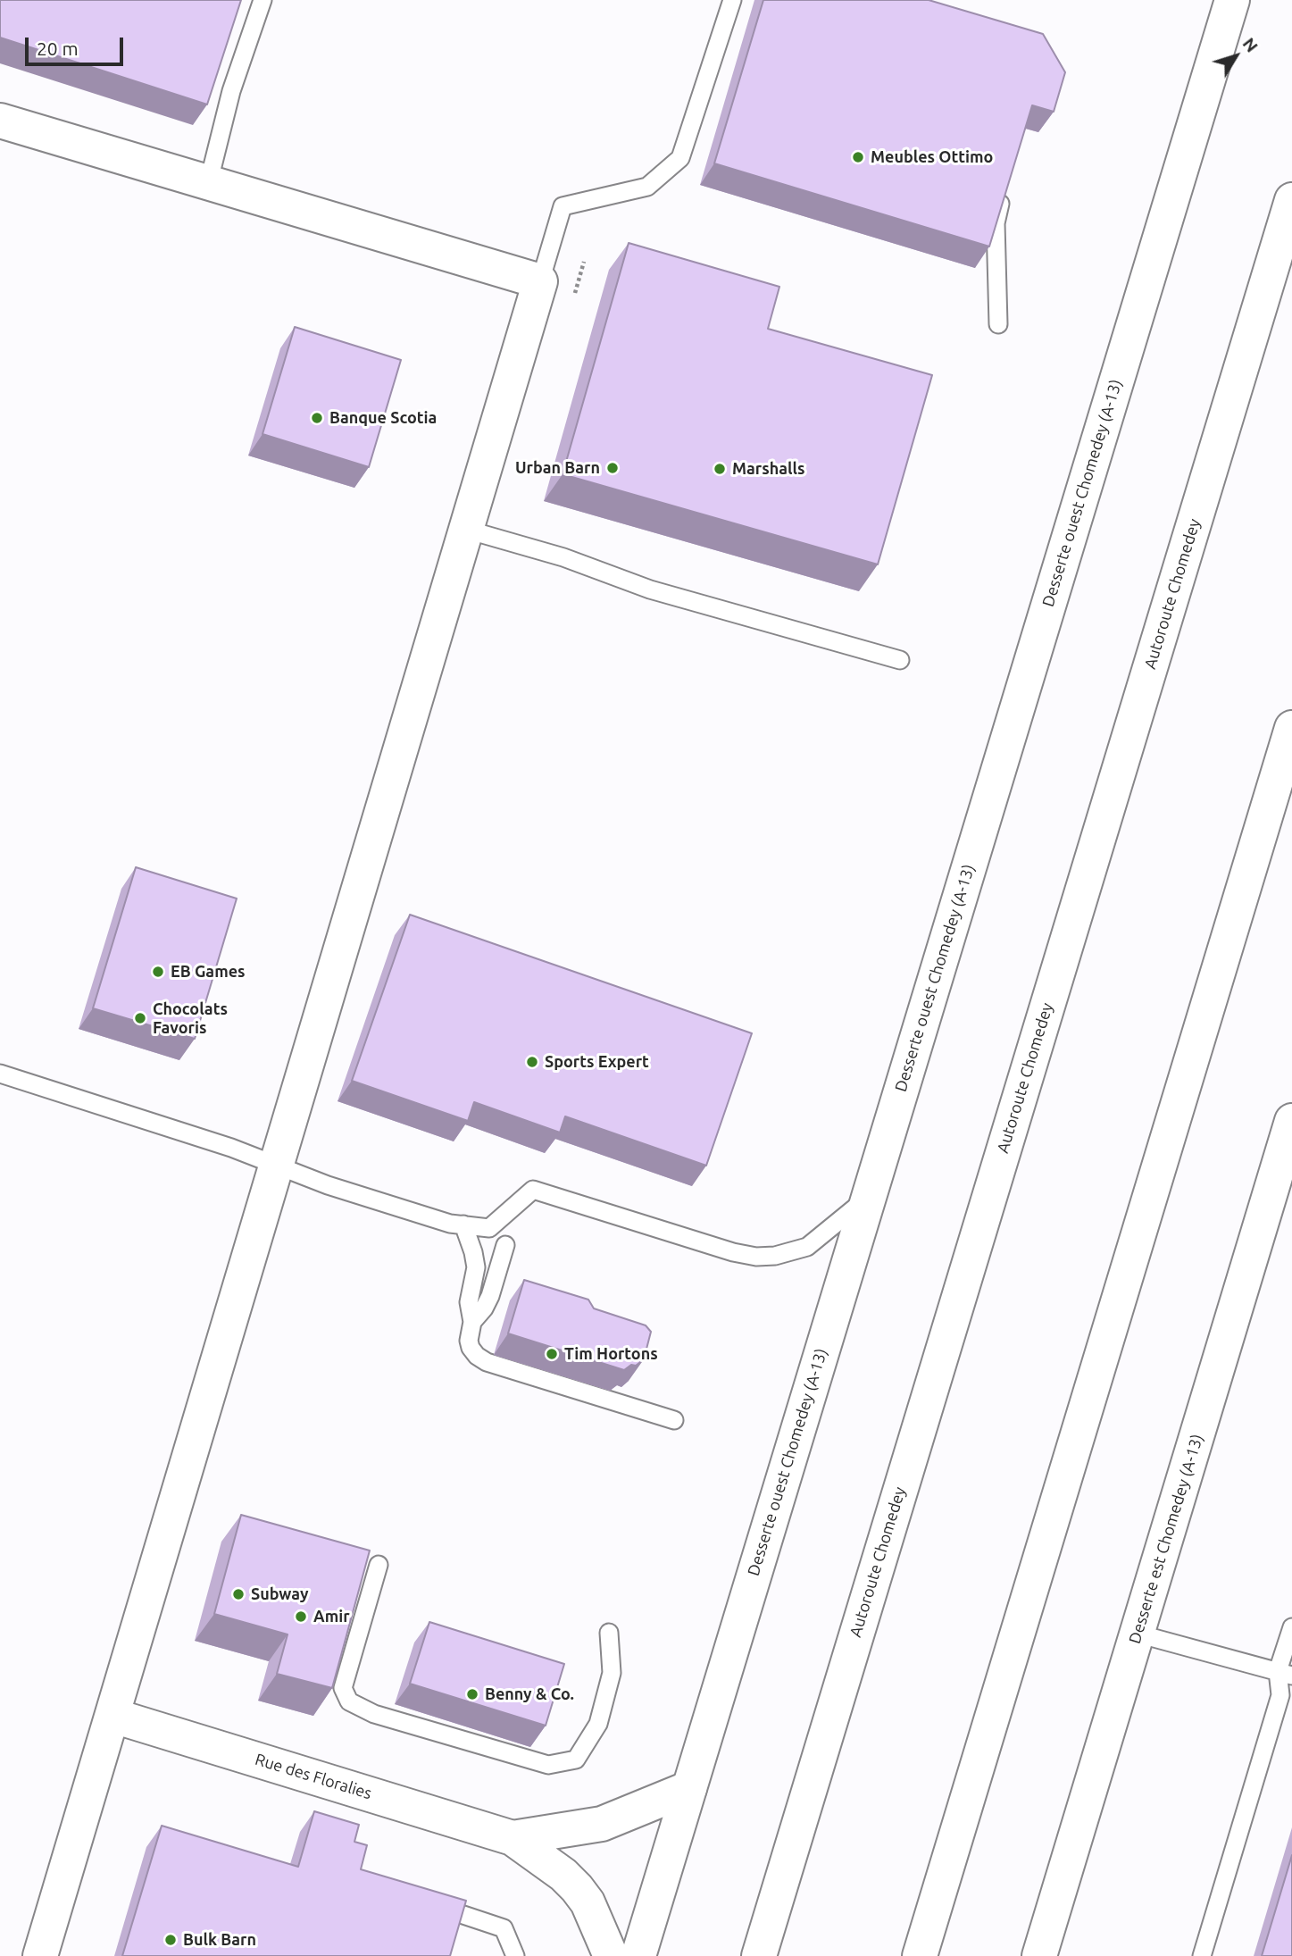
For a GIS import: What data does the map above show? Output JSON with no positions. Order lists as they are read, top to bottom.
{
  "streets": {
    "main road": [
      "Desserte ouest Chomedey (A-13)",
      "Autoroute Chomedey",
      "Desserte est Chomedey (A-13)",
      "Rue des Floralies"
    ]
  },
  "places": [
    "Meubles Ottimo",
    "Banque Scotia",
    "Urban Barn",
    "Marshalls",
    "EB Games",
    "Chocolats Favoris",
    "Sports Expert",
    "Tim Hortons",
    "Subway",
    "Amir",
    "Benny & Co.",
    "Bulk Barn"
  ],
  "scale_bar": "20 m",
  "north": "top right"
}
